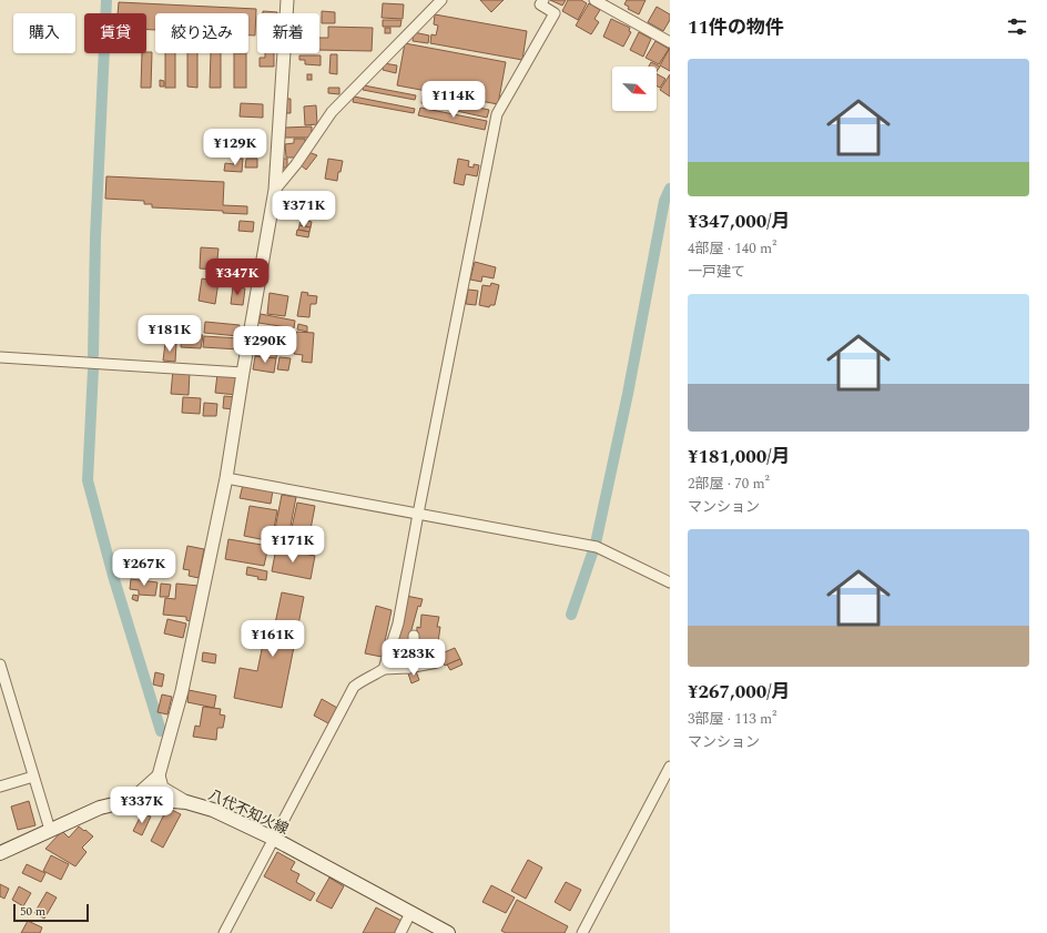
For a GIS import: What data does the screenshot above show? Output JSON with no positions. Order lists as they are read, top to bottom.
{
  "streets": {
    "main road": ["八代不知火線"]
  },
  "scale_bar": "50 m",
  "north": "bottom right",
  "page": {
    "heading": "11件の物件",
    "chip": [
      "購入",
      "賃貸",
      "絞り込み",
      "新着"
    ],
    "list": [
      {
        "name": "¥347,000/月",
        "note": "4部屋 · 140 m² · 一戸建て"
      },
      {
        "name": "¥181,000/月",
        "note": "2部屋 · 70 m² · マンション"
      },
      {
        "name": "¥267,000/月",
        "note": "3部屋 · 113 m² · マンション"
      }
    ],
    "price": [
      "¥114K",
      "¥129K",
      "¥371K",
      "¥347K",
      "¥181K",
      "¥290K",
      "¥171K",
      "¥267K",
      "¥161K",
      "¥283K",
      "¥337K"
    ],
    "scale": "50 m"
  }
}
